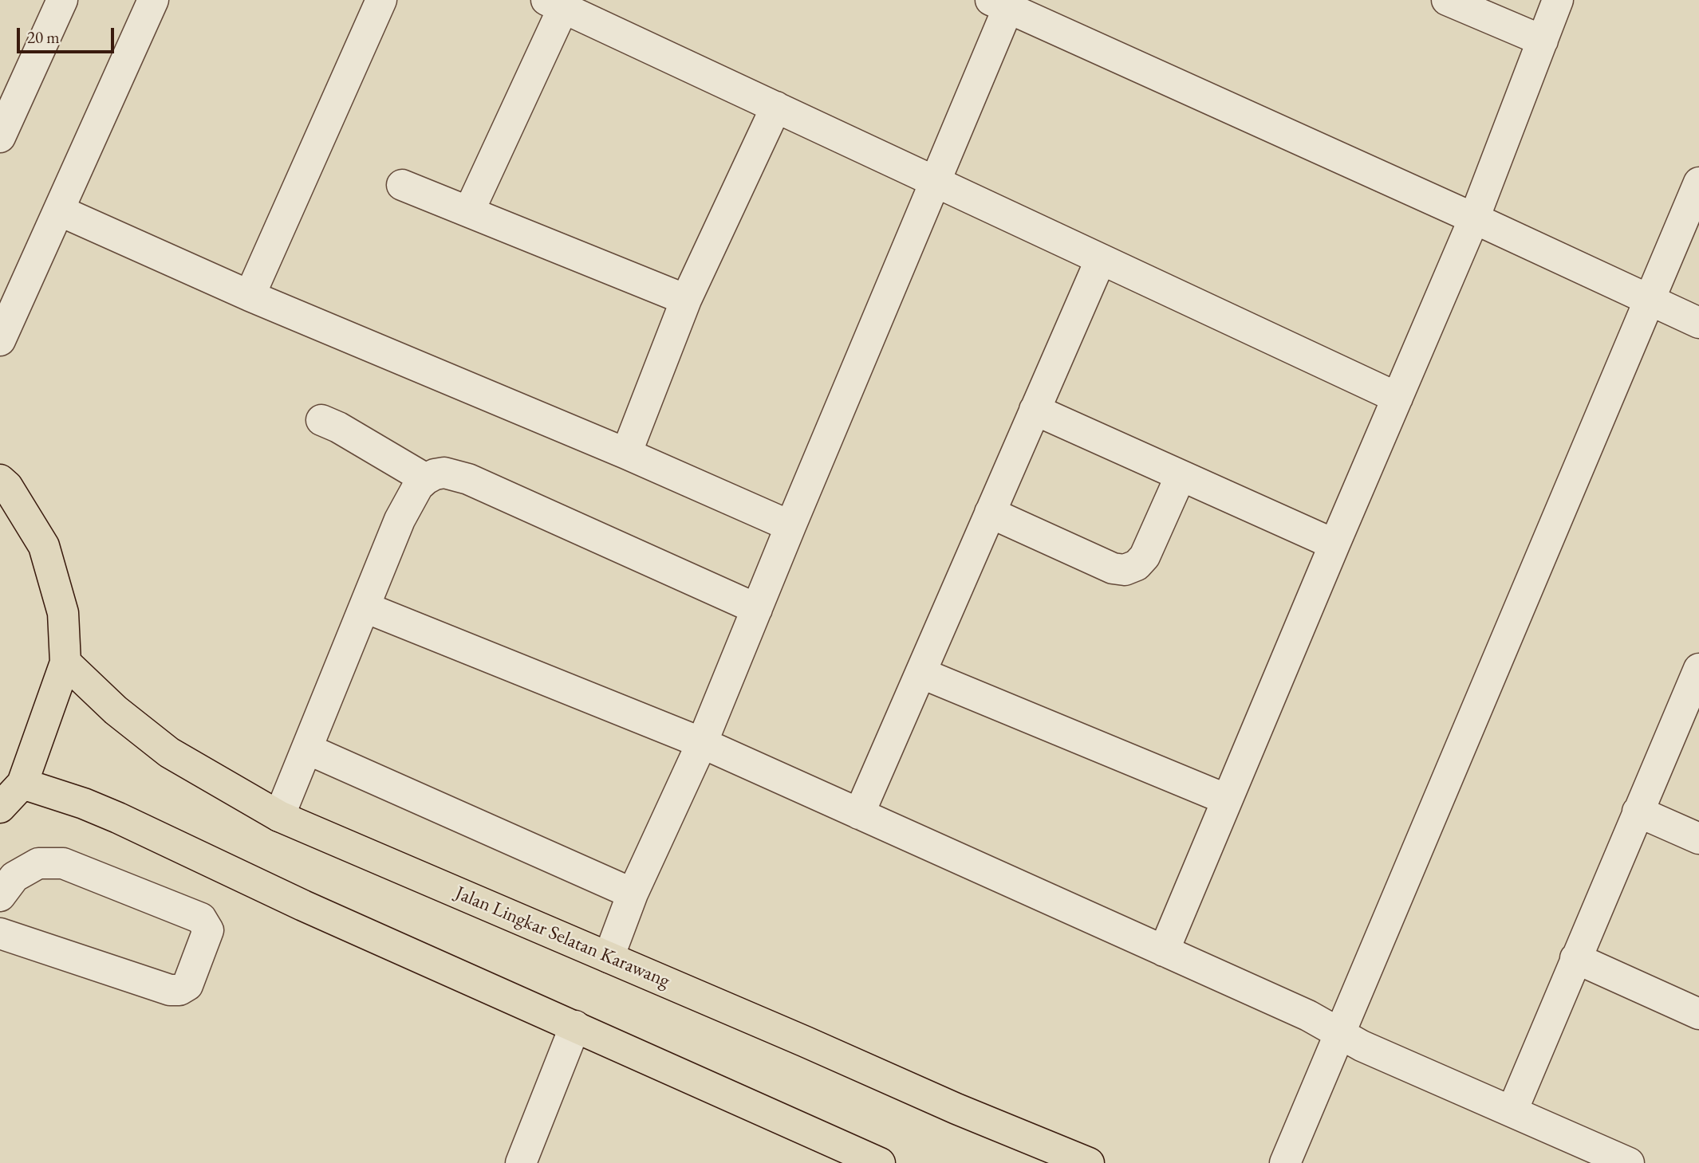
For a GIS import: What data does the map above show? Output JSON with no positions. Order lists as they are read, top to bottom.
{
  "streets": {
    "main road": ["Jalan Lingkar Selatan Karawang"]
  },
  "scale_bar": "20 m"
}
